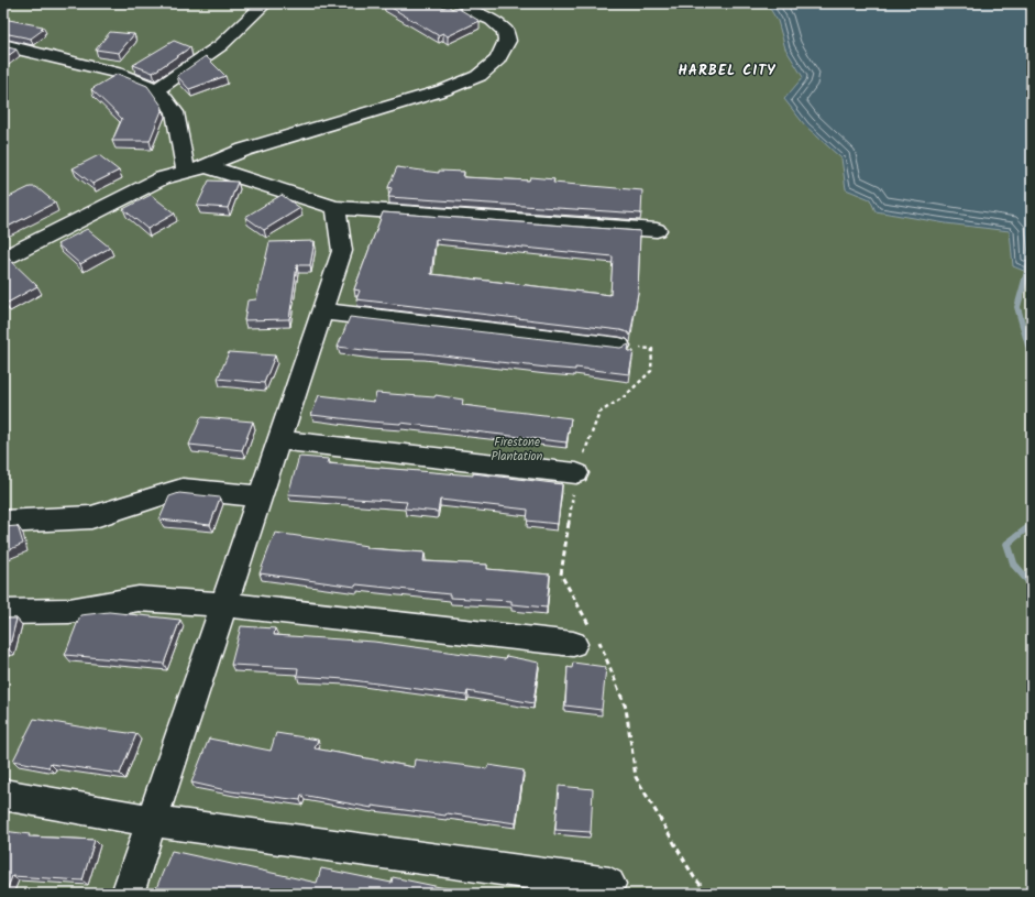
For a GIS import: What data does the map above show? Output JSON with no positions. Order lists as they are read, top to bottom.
{
  "districts": ["HARBEL CITY"],
  "parks": ["Firestone Plantation"]
}
